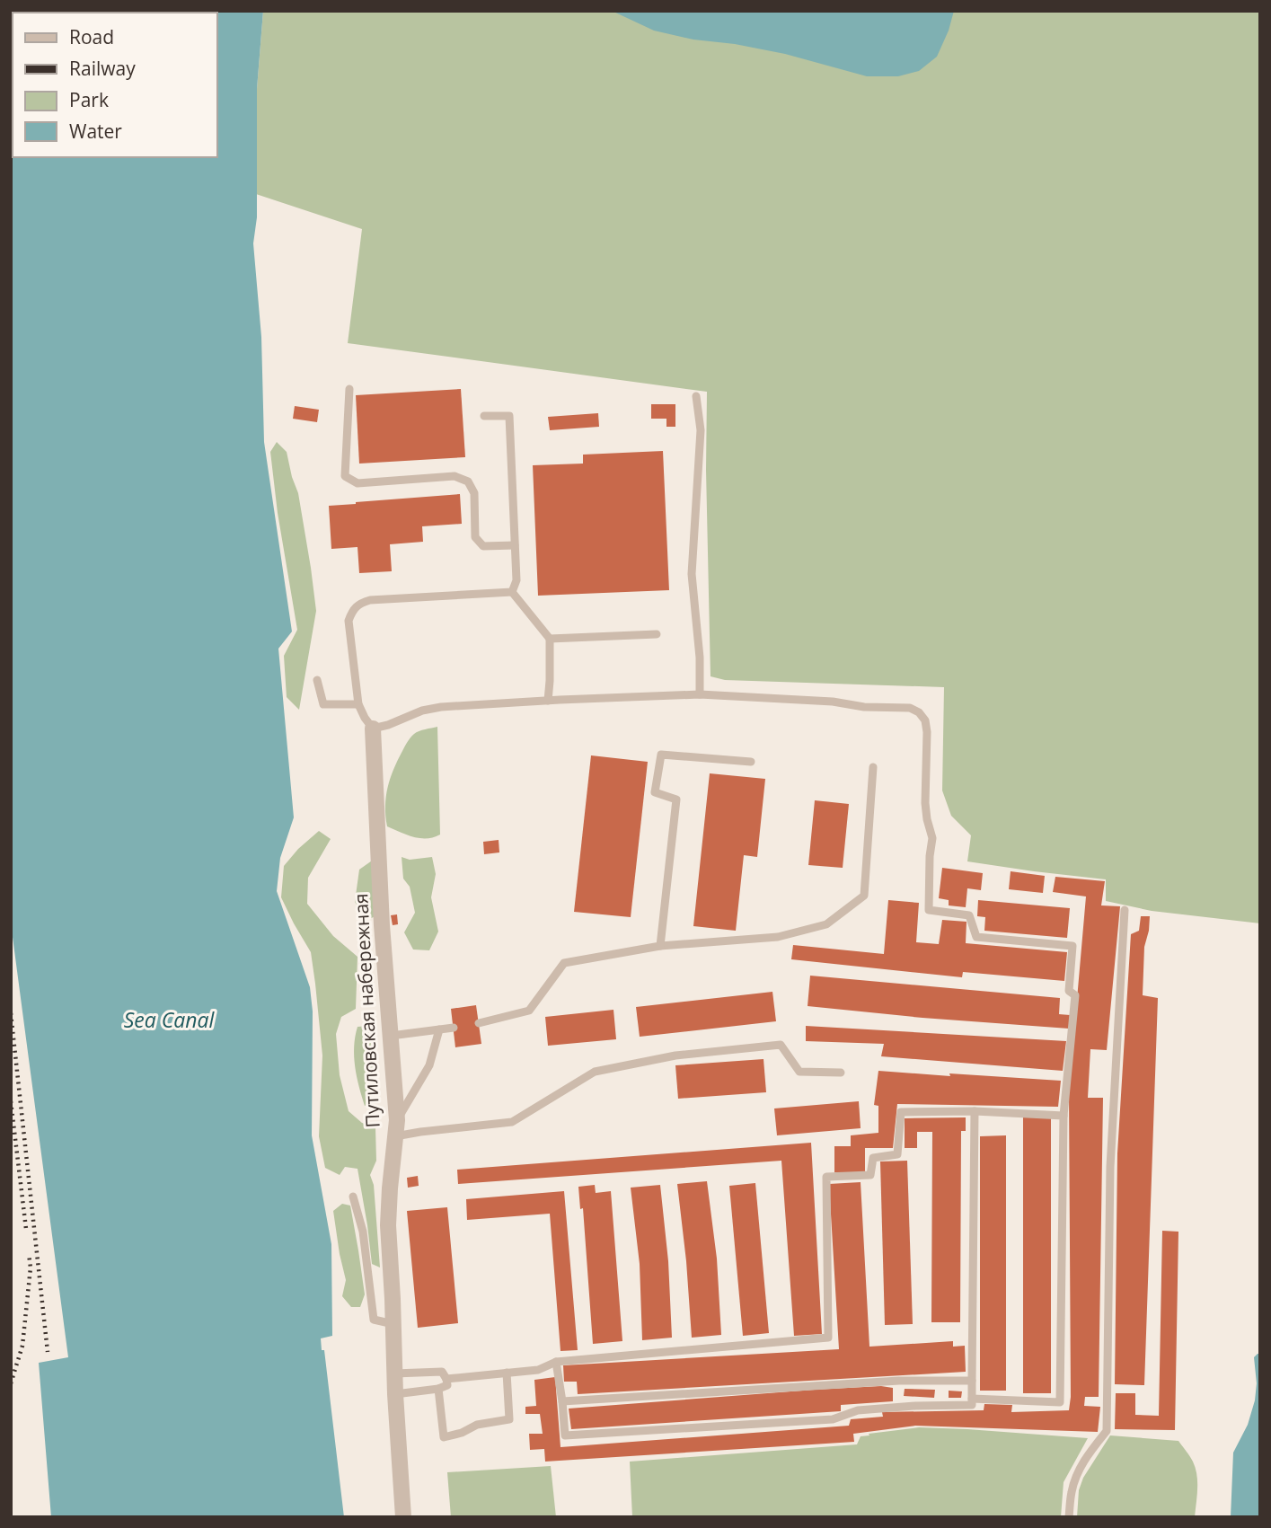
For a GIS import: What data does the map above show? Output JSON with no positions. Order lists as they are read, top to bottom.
{
  "streets": {
    "street": ["Путиловская набережная"]
  },
  "water": ["Sea Canal"],
  "legend": [
    "Road",
    "Railway",
    "Park",
    "Water"
  ]
}
